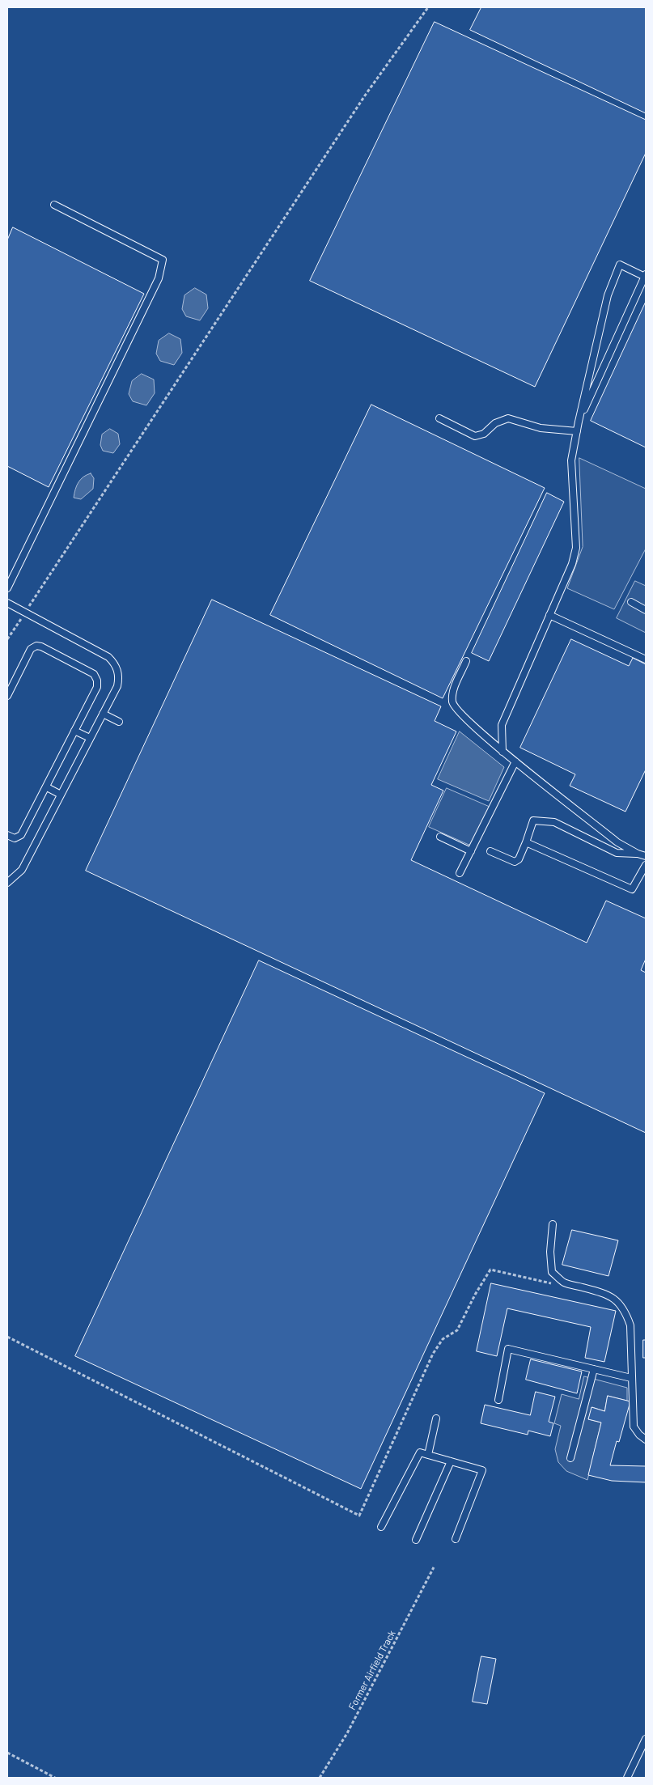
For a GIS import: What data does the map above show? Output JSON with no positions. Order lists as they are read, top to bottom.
{
  "streets": {
    "path": ["Former Airfield Track"]
  }
}
